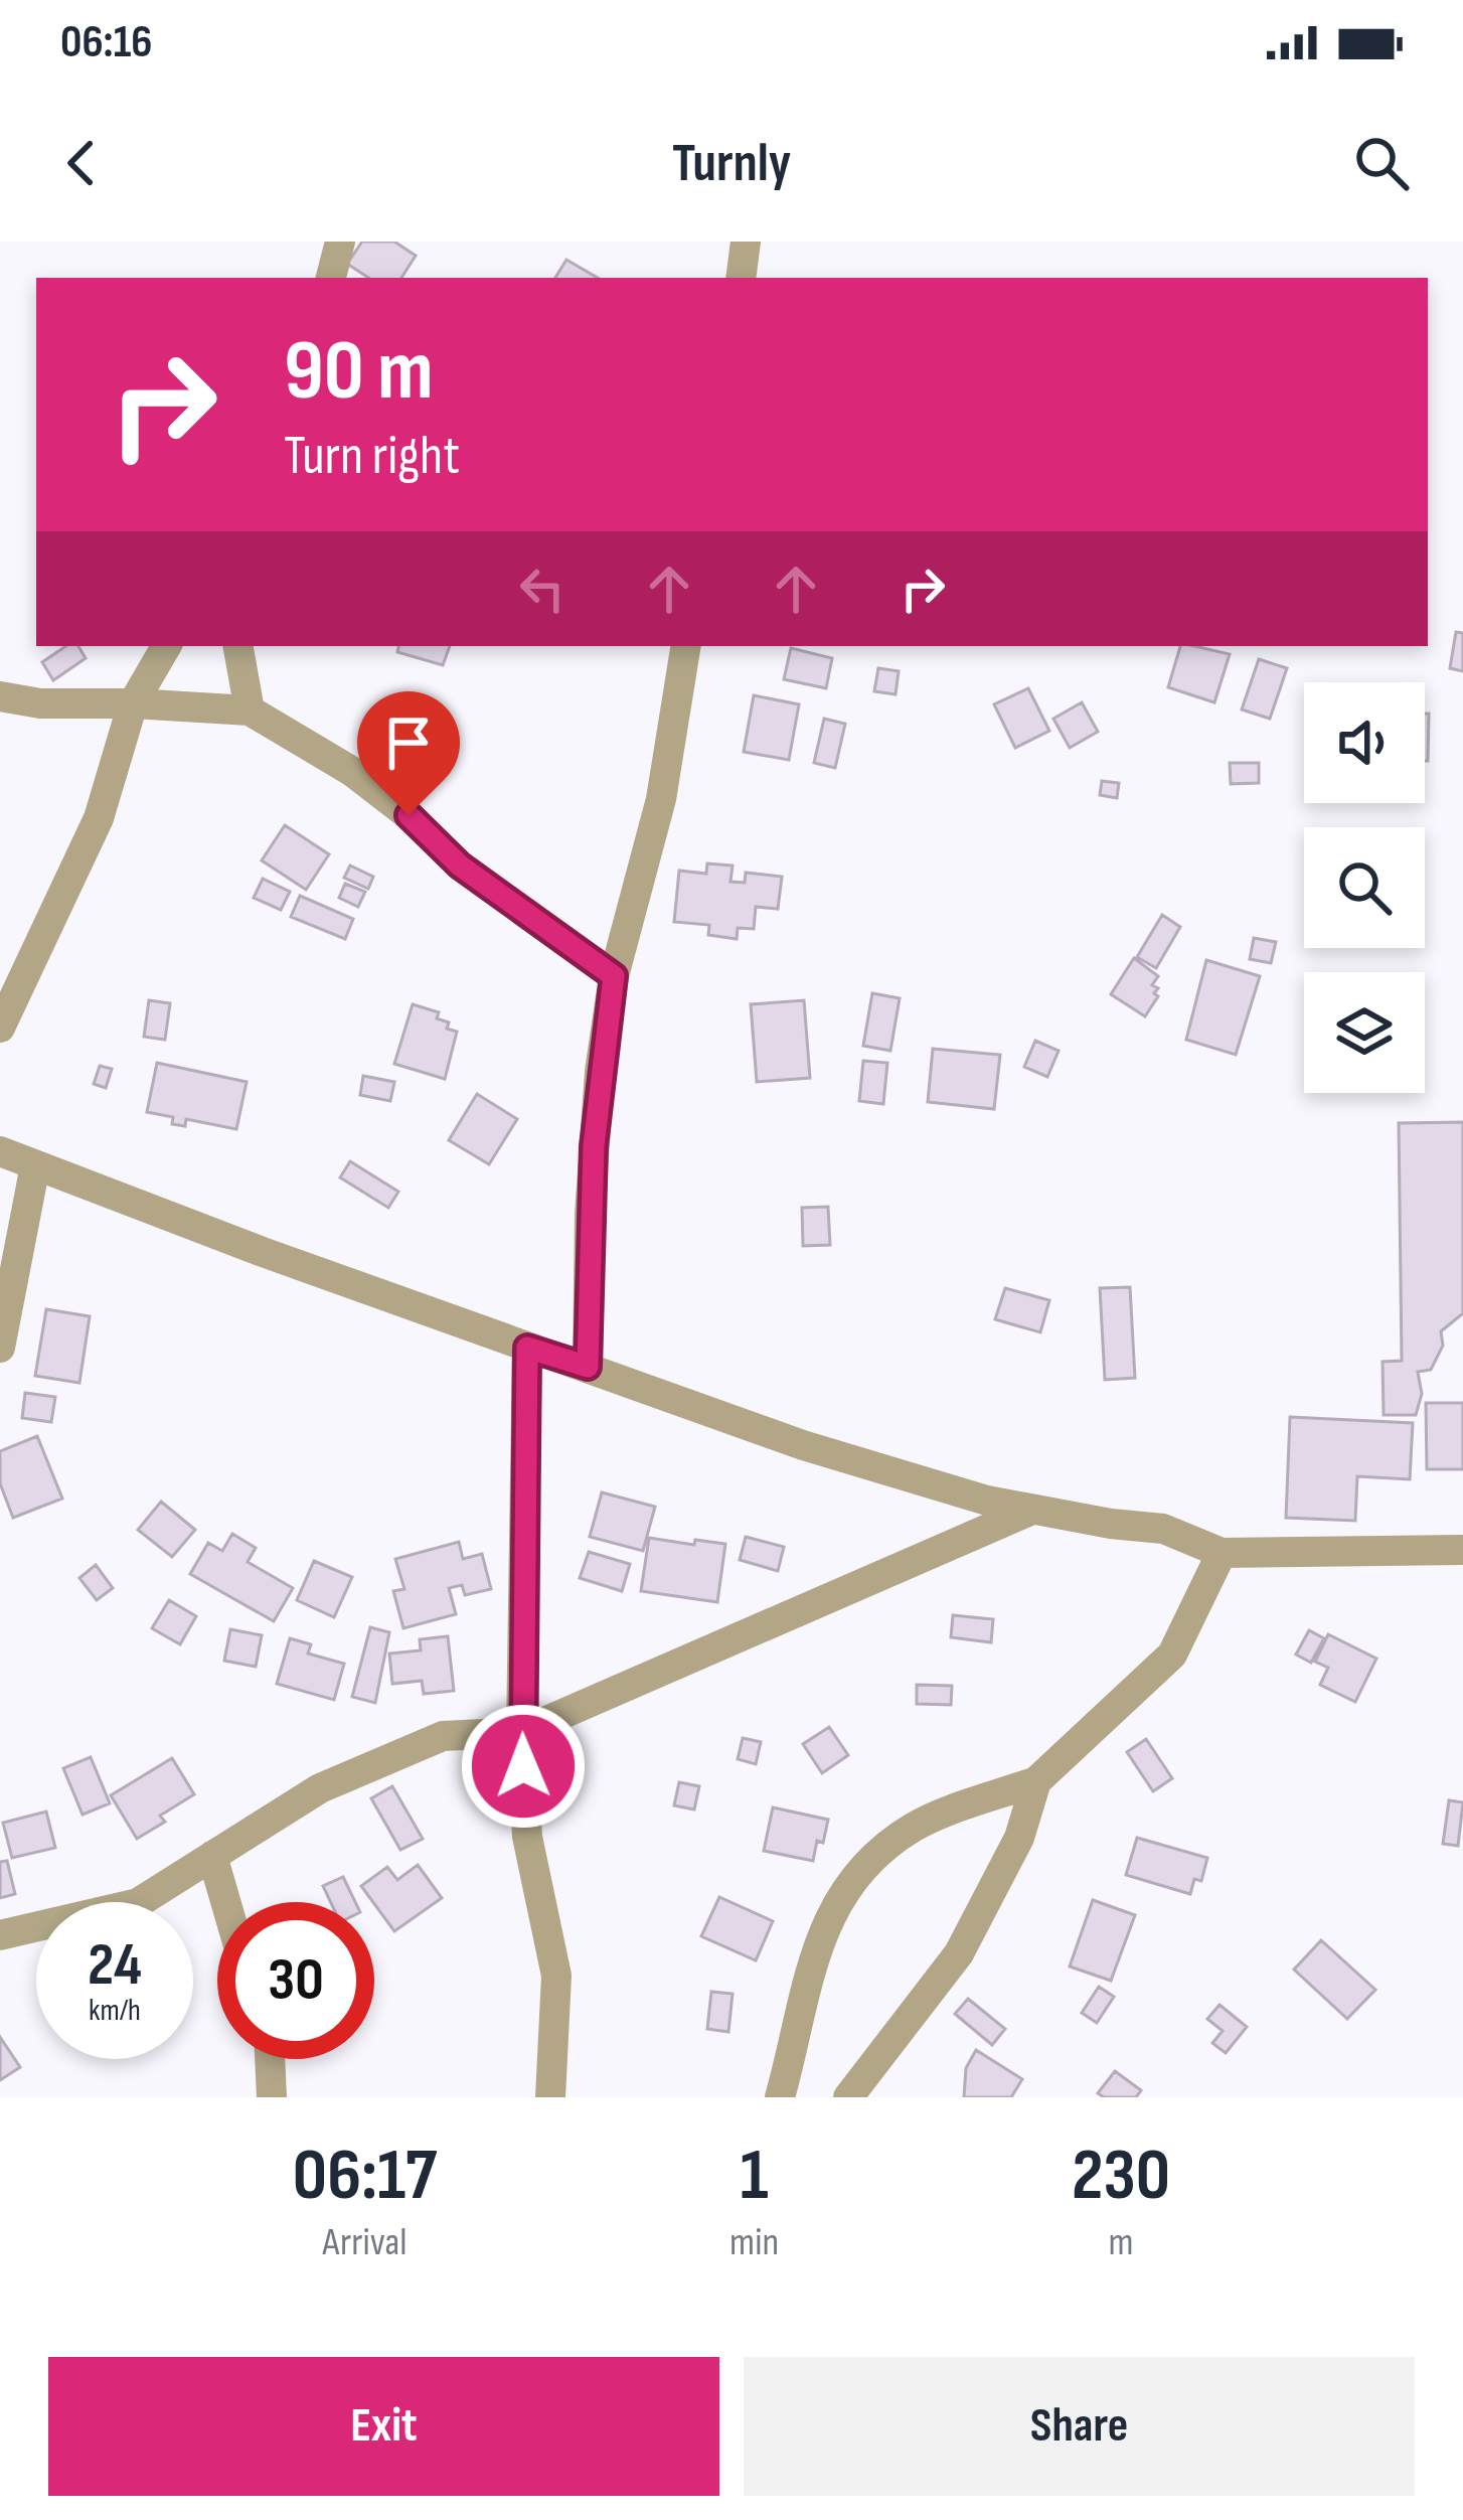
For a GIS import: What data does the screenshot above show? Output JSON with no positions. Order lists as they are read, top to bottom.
{
  "page": {
    "status": "06:16",
    "header": "Turnly",
    "turn": ["90 m", "Turn right"],
    "speed": "24 km/h",
    "limit": "30",
    "eta": [
      "06:17",
      "Arrival",
      "1",
      "min",
      "230",
      "m"
    ],
    "buttons": ["Exit", "Share"]
  }
}
